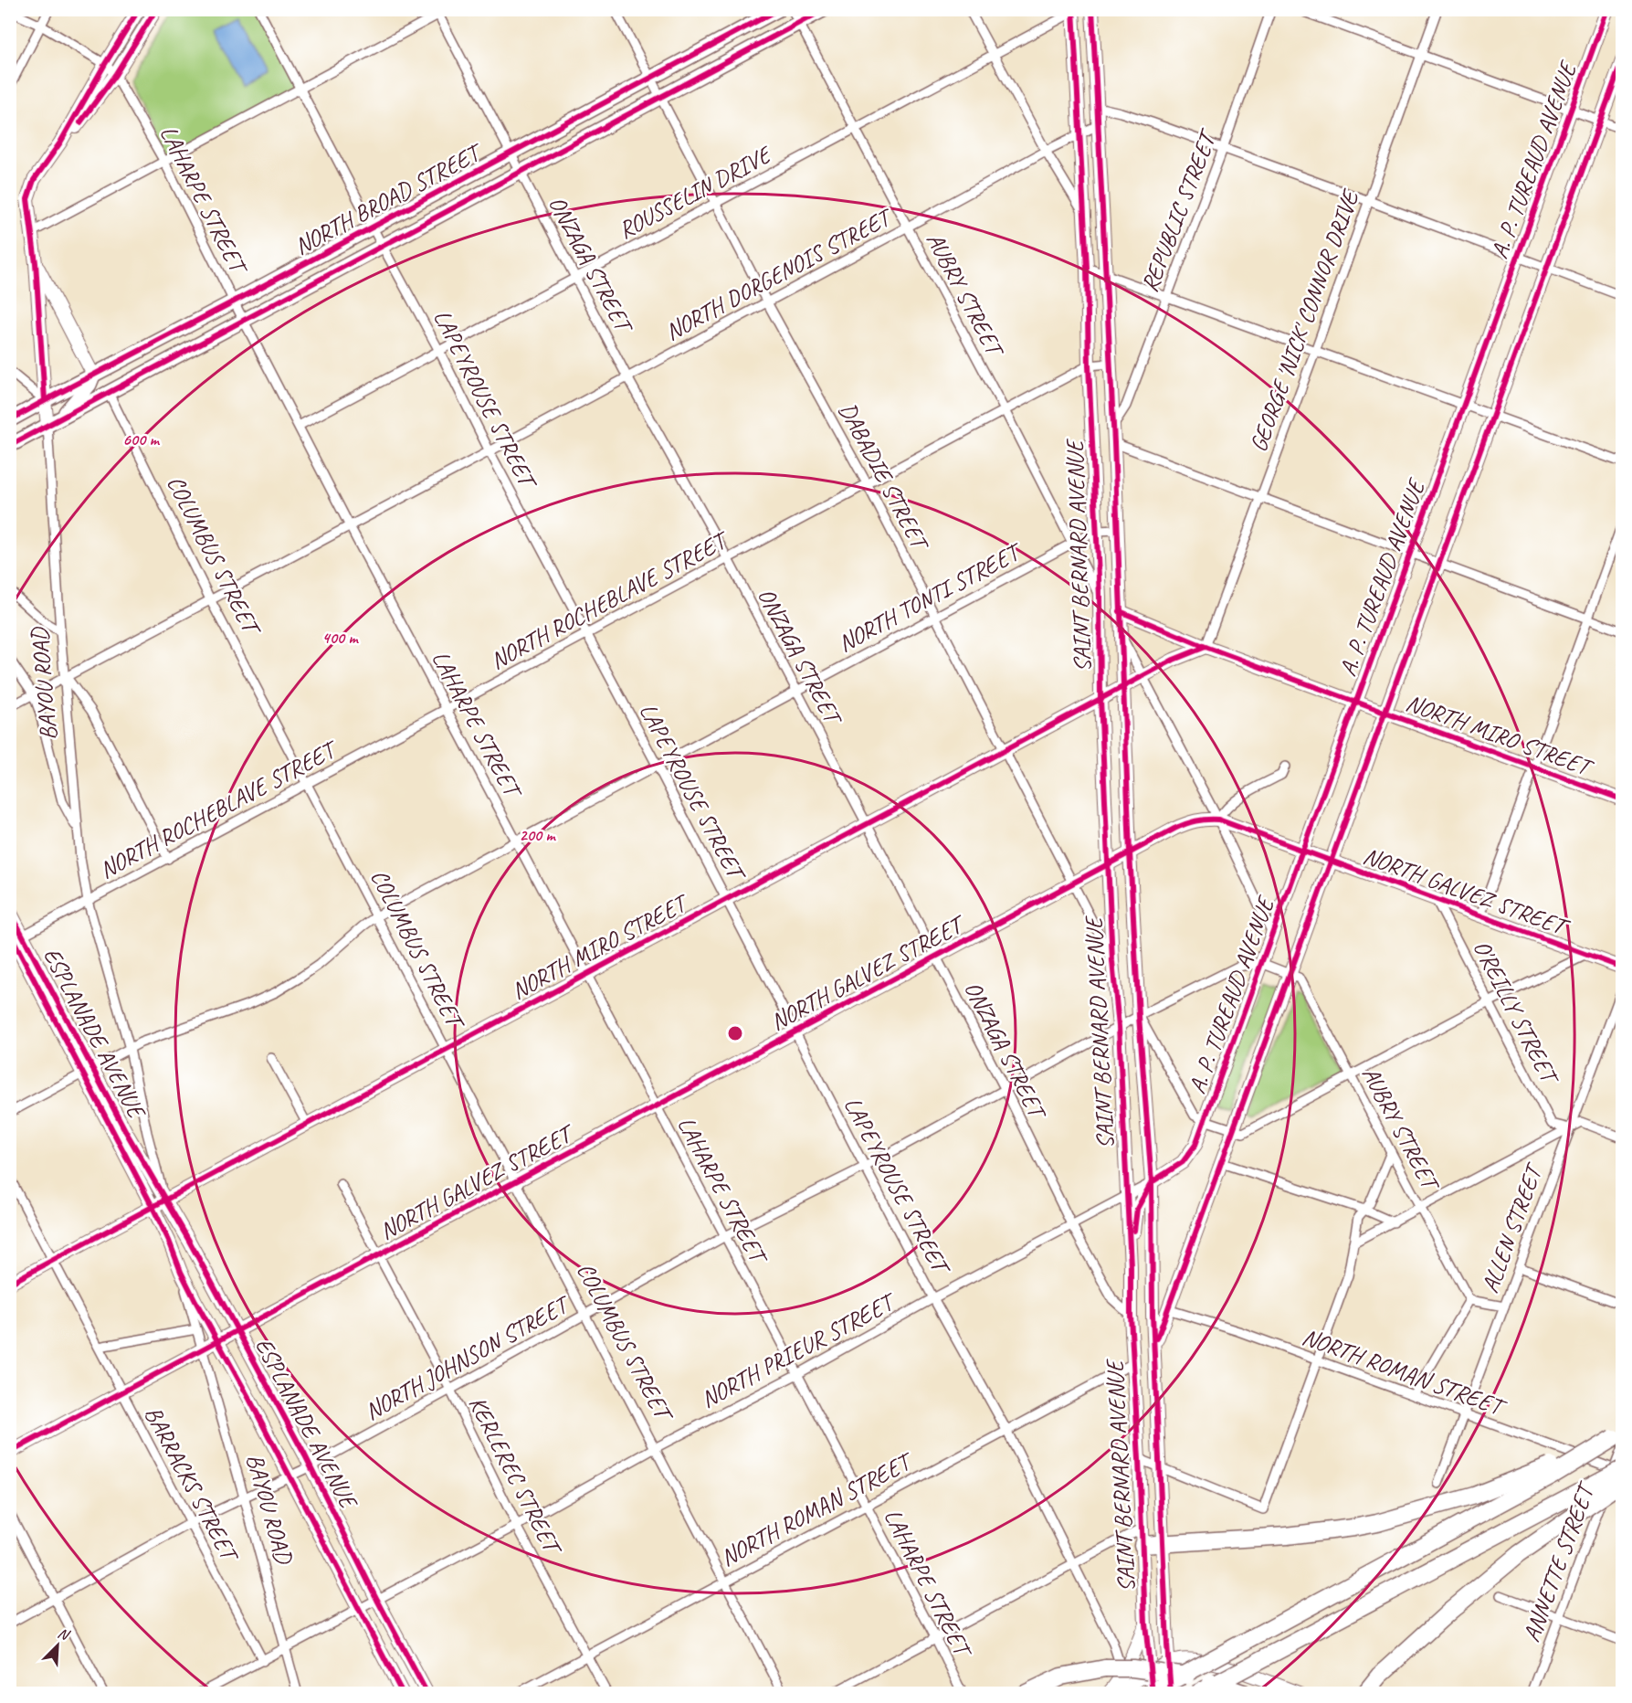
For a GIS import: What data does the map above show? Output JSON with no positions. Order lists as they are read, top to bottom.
{
  "streets": {
    "main road": ["NORTH BROAD STREET"],
    "street": [
      "A. P. TUREAUD AVENUE",
      "ROUSSELIN DRIVE",
      "LAHARPE STREET",
      "REPUBLIC STREET",
      "ONZAGA STREET",
      "NORTH DORGENOIS STREET",
      "AUBRY STREET",
      "GEORGE 'NICK' CONNOR DRIVE",
      "LAPEYROUSE STREET",
      "DABADIE STREET",
      "COLUMBUS STREET",
      "SAINT BERNARD AVENUE",
      "NORTH TONTI STREET",
      "NORTH ROCHEBLAVE STREET",
      "BAYOU ROAD",
      "NORTH MIRO STREET",
      "NORTH GALVEZ STREET",
      "O'REILLY STREET",
      "ESPLANADE AVENUE",
      "ALLEN STREET",
      "NORTH PRIEUR STREET",
      "NORTH JOHNSON STREET",
      "NORTH ROMAN STREET",
      "KERLEREC STREET",
      "BARRACKS STREET",
      "ANNETTE STREET"
    ]
  },
  "crossings": [
    ["A. P. TUREAUD AVENUE", "AUBRY STREET"],
    ["A. P. TUREAUD AVENUE", "SAINT BERNARD AVENUE"],
    ["A. P. TUREAUD AVENUE", "NORTH MIRO STREET"],
    ["A. P. TUREAUD AVENUE", "NORTH GALVEZ STREET"],
    ["A. P. TUREAUD AVENUE", "NORTH PRIEUR STREET"],
    ["A. P. TUREAUD AVENUE", "NORTH JOHNSON STREET"],
    ["A. P. TUREAUD AVENUE", "NORTH ROMAN STREET"],
    ["ROUSSELIN DRIVE", "LAHARPE STREET"],
    ["ROUSSELIN DRIVE", "ONZAGA STREET"],
    ["ROUSSELIN DRIVE", "AUBRY STREET"],
    ["ROUSSELIN DRIVE", "LAPEYROUSE STREET"],
    ["ROUSSELIN DRIVE", "DABADIE STREET"],
    ["ROUSSELIN DRIVE", "SAINT BERNARD AVENUE"],
    ["LAHARPE STREET", "NORTH BROAD STREET"],
    ["LAHARPE STREET", "NORTH DORGENOIS STREET"],
    ["LAHARPE STREET", "NORTH TONTI STREET"],
    ["LAHARPE STREET", "NORTH ROCHEBLAVE STREET"],
    ["LAHARPE STREET", "NORTH MIRO STREET"],
    ["LAHARPE STREET", "NORTH GALVEZ STREET"],
    ["LAHARPE STREET", "NORTH PRIEUR STREET"],
    ["LAHARPE STREET", "NORTH JOHNSON STREET"],
    ["LAHARPE STREET", "NORTH ROMAN STREET"],
    ["NORTH BROAD STREET", "ONZAGA STREET"],
    ["NORTH BROAD STREET", "AUBRY STREET"],
    ["NORTH BROAD STREET", "LAPEYROUSE STREET"],
    ["NORTH BROAD STREET", "DABADIE STREET"],
    ["NORTH BROAD STREET", "COLUMBUS STREET"],
    ["NORTH BROAD STREET", "BAYOU ROAD"],
    ["REPUBLIC STREET", "SAINT BERNARD AVENUE"],
    ["ONZAGA STREET", "NORTH DORGENOIS STREET"],
    ["ONZAGA STREET", "SAINT BERNARD AVENUE"],
    ["ONZAGA STREET", "NORTH TONTI STREET"],
    ["ONZAGA STREET", "NORTH ROCHEBLAVE STREET"],
    ["ONZAGA STREET", "NORTH MIRO STREET"],
    ["ONZAGA STREET", "NORTH GALVEZ STREET"],
    ["ONZAGA STREET", "NORTH PRIEUR STREET"],
    ["ONZAGA STREET", "NORTH JOHNSON STREET"],
    ["NORTH DORGENOIS STREET", "AUBRY STREET"],
    ["NORTH DORGENOIS STREET", "LAPEYROUSE STREET"],
    ["NORTH DORGENOIS STREET", "DABADIE STREET"],
    ["NORTH DORGENOIS STREET", "COLUMBUS STREET"],
    ["NORTH DORGENOIS STREET", "SAINT BERNARD AVENUE"],
    ["NORTH DORGENOIS STREET", "BAYOU ROAD"],
    ["AUBRY STREET", "SAINT BERNARD AVENUE"],
    ["AUBRY STREET", "NORTH TONTI STREET"],
    ["AUBRY STREET", "NORTH ROCHEBLAVE STREET"],
    ["AUBRY STREET", "NORTH JOHNSON STREET"],
    ["GEORGE 'NICK' CONNOR DRIVE", "NORTH MIRO STREET"],
    ["LAPEYROUSE STREET", "NORTH TONTI STREET"],
    ["LAPEYROUSE STREET", "NORTH ROCHEBLAVE STREET"],
    ["LAPEYROUSE STREET", "NORTH MIRO STREET"],
    ["LAPEYROUSE STREET", "NORTH GALVEZ STREET"],
    ["LAPEYROUSE STREET", "NORTH PRIEUR STREET"],
    ["LAPEYROUSE STREET", "NORTH JOHNSON STREET"],
    ["LAPEYROUSE STREET", "NORTH ROMAN STREET"],
    ["DABADIE STREET", "SAINT BERNARD AVENUE"],
    ["DABADIE STREET", "NORTH TONTI STREET"],
    ["DABADIE STREET", "NORTH ROCHEBLAVE STREET"],
    ["DABADIE STREET", "NORTH MIRO STREET"],
    ["DABADIE STREET", "NORTH GALVEZ STREET"],
    ["COLUMBUS STREET", "NORTH TONTI STREET"],
    ["COLUMBUS STREET", "NORTH ROCHEBLAVE STREET"],
    ["COLUMBUS STREET", "NORTH MIRO STREET"],
    ["COLUMBUS STREET", "NORTH GALVEZ STREET"],
    ["COLUMBUS STREET", "NORTH PRIEUR STREET"],
    ["COLUMBUS STREET", "NORTH JOHNSON STREET"],
    ["COLUMBUS STREET", "NORTH ROMAN STREET"],
    ["SAINT BERNARD AVENUE", "NORTH TONTI STREET"],
    ["SAINT BERNARD AVENUE", "NORTH ROCHEBLAVE STREET"],
    ["SAINT BERNARD AVENUE", "NORTH MIRO STREET"],
    ["SAINT BERNARD AVENUE", "NORTH GALVEZ STREET"],
    ["SAINT BERNARD AVENUE", "NORTH PRIEUR STREET"],
    ["SAINT BERNARD AVENUE", "NORTH JOHNSON STREET"],
    ["SAINT BERNARD AVENUE", "NORTH ROMAN STREET"],
    ["NORTH TONTI STREET", "BAYOU ROAD"],
    ["NORTH TONTI STREET", "ESPLANADE AVENUE"],
    ["NORTH ROCHEBLAVE STREET", "BAYOU ROAD"],
    ["NORTH ROCHEBLAVE STREET", "ESPLANADE AVENUE"],
    ["BAYOU ROAD", "NORTH MIRO STREET"],
    ["BAYOU ROAD", "NORTH GALVEZ STREET"],
    ["BAYOU ROAD", "ESPLANADE AVENUE"],
    ["BAYOU ROAD", "NORTH PRIEUR STREET"],
    ["BAYOU ROAD", "NORTH JOHNSON STREET"],
    ["NORTH MIRO STREET", "ESPLANADE AVENUE"],
    ["NORTH MIRO STREET", "BARRACKS STREET"],
    ["NORTH GALVEZ STREET", "O'REILLY STREET"],
    ["NORTH GALVEZ STREET", "ESPLANADE AVENUE"],
    ["NORTH GALVEZ STREET", "KERLEREC STREET"],
    ["NORTH GALVEZ STREET", "BARRACKS STREET"],
    ["O'REILLY STREET", "ALLEN STREET"],
    ["ESPLANADE AVENUE", "NORTH PRIEUR STREET"],
    ["ESPLANADE AVENUE", "NORTH JOHNSON STREET"],
    ["ALLEN STREET", "NORTH ROMAN STREET"],
    ["NORTH PRIEUR STREET", "KERLEREC STREET"],
    ["NORTH PRIEUR STREET", "BARRACKS STREET"],
    ["NORTH JOHNSON STREET", "KERLEREC STREET"],
    ["NORTH JOHNSON STREET", "BARRACKS STREET"],
    ["NORTH ROMAN STREET", "KERLEREC STREET"],
    ["NORTH ROMAN STREET", "ANNETTE STREET"]
  ],
  "north": "top right",
  "rings": ["600 m", "400 m", "200 m"]
}
